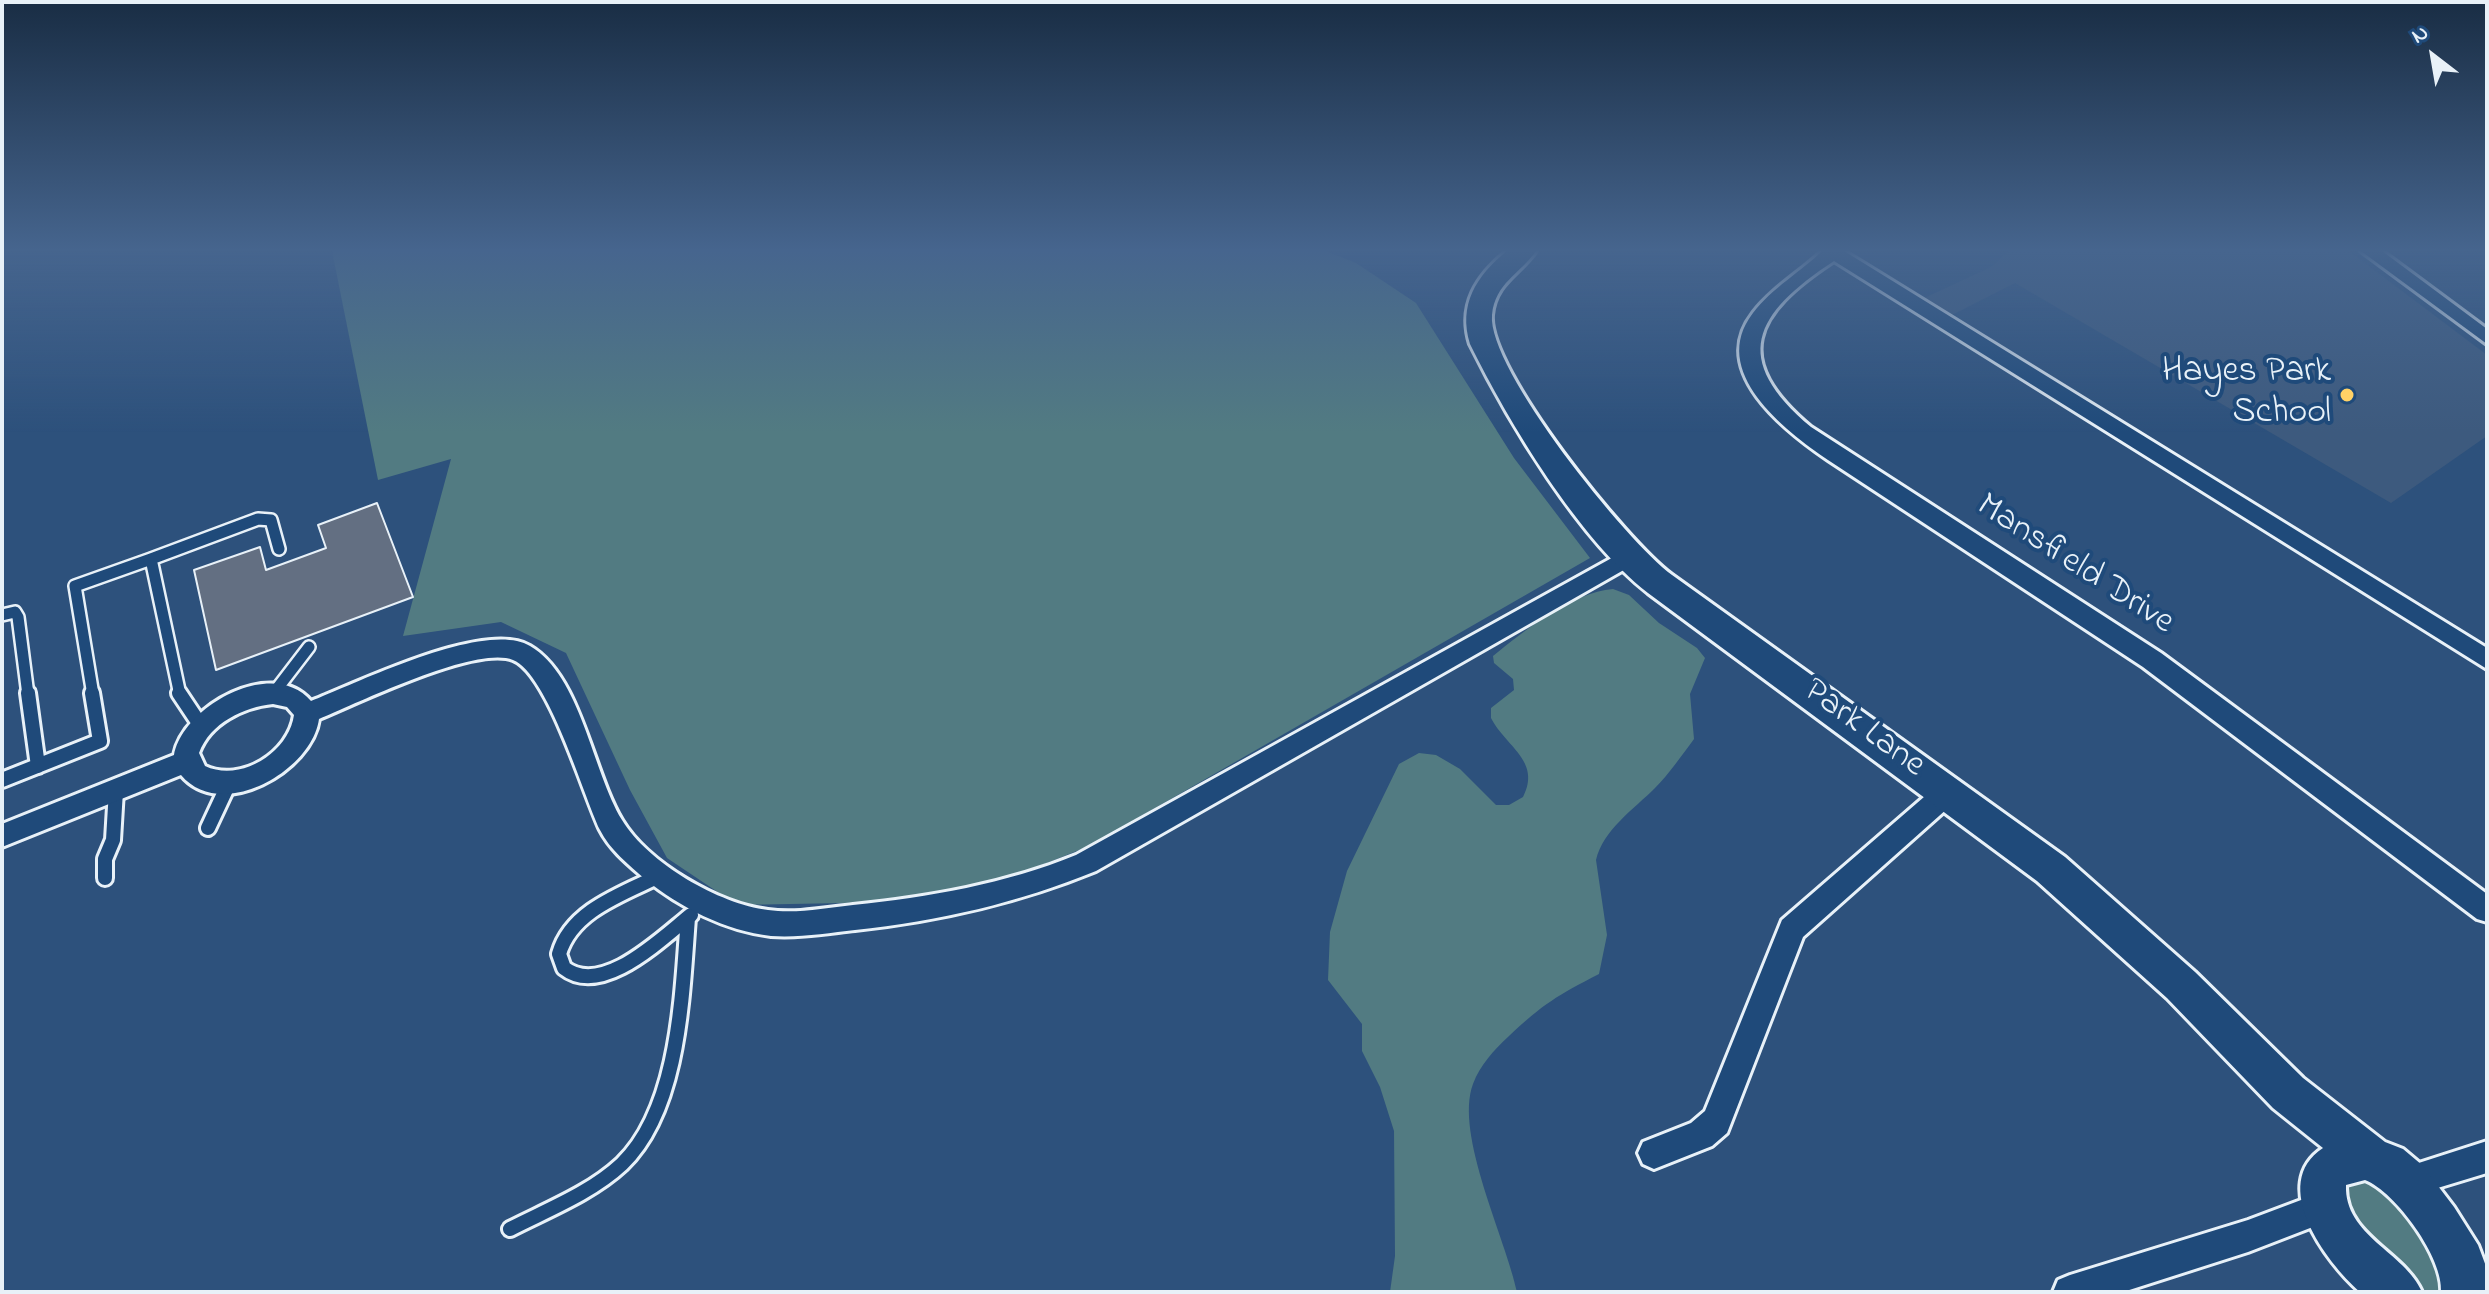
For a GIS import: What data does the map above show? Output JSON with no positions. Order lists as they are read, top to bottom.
{
  "streets": {
    "street": ["Mansfield Drive", "Park Lane"]
  },
  "places": ["Hayes Park School"],
  "north": "top left"
}
